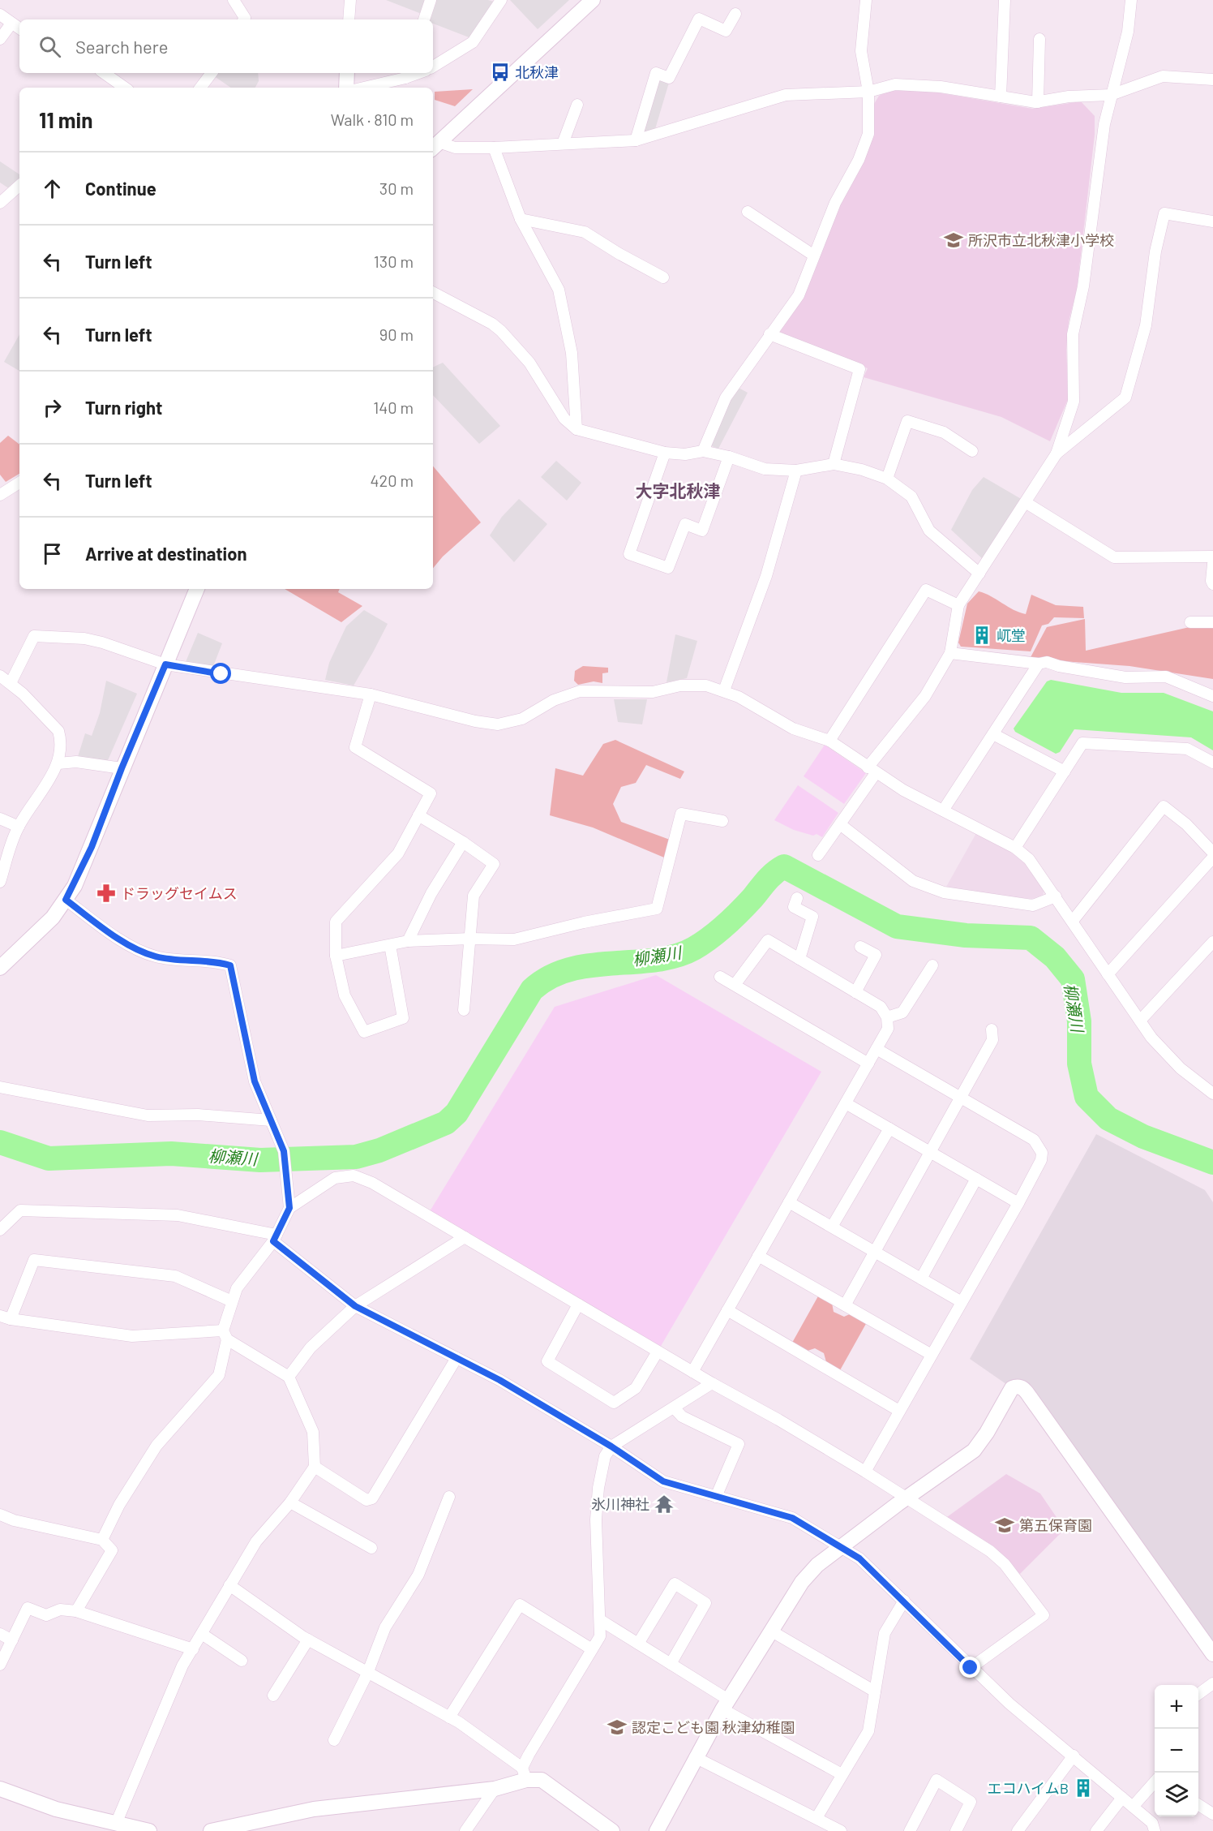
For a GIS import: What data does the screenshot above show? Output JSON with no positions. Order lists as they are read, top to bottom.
{
  "districts": ["大字北秋津"],
  "water": ["柳瀬川"],
  "places": {
    "bus stop": ["北秋津"],
    "school or university": ["所沢市立北秋津小学校", "第五保育園", "認定こども園 秋津幼稚園"],
    "building": ["屼堂", "エコハイムB"],
    "pharmacy": ["ドラッグセイムス"],
    "temple": ["氷川神社"]
  },
  "page": {
    "search": "Search here",
    "heading": ["11 min", "Walk · 810 m"],
    "list": [
      ["Continue", "30 m"],
      ["Turn left", "130 m"],
      ["Turn left", "90 m"],
      ["Turn right", "140 m"],
      ["Turn left", "420 m"],
      "Arrive at destination"
    ],
    "map_buttons": ["+", "−"]
  }
}
